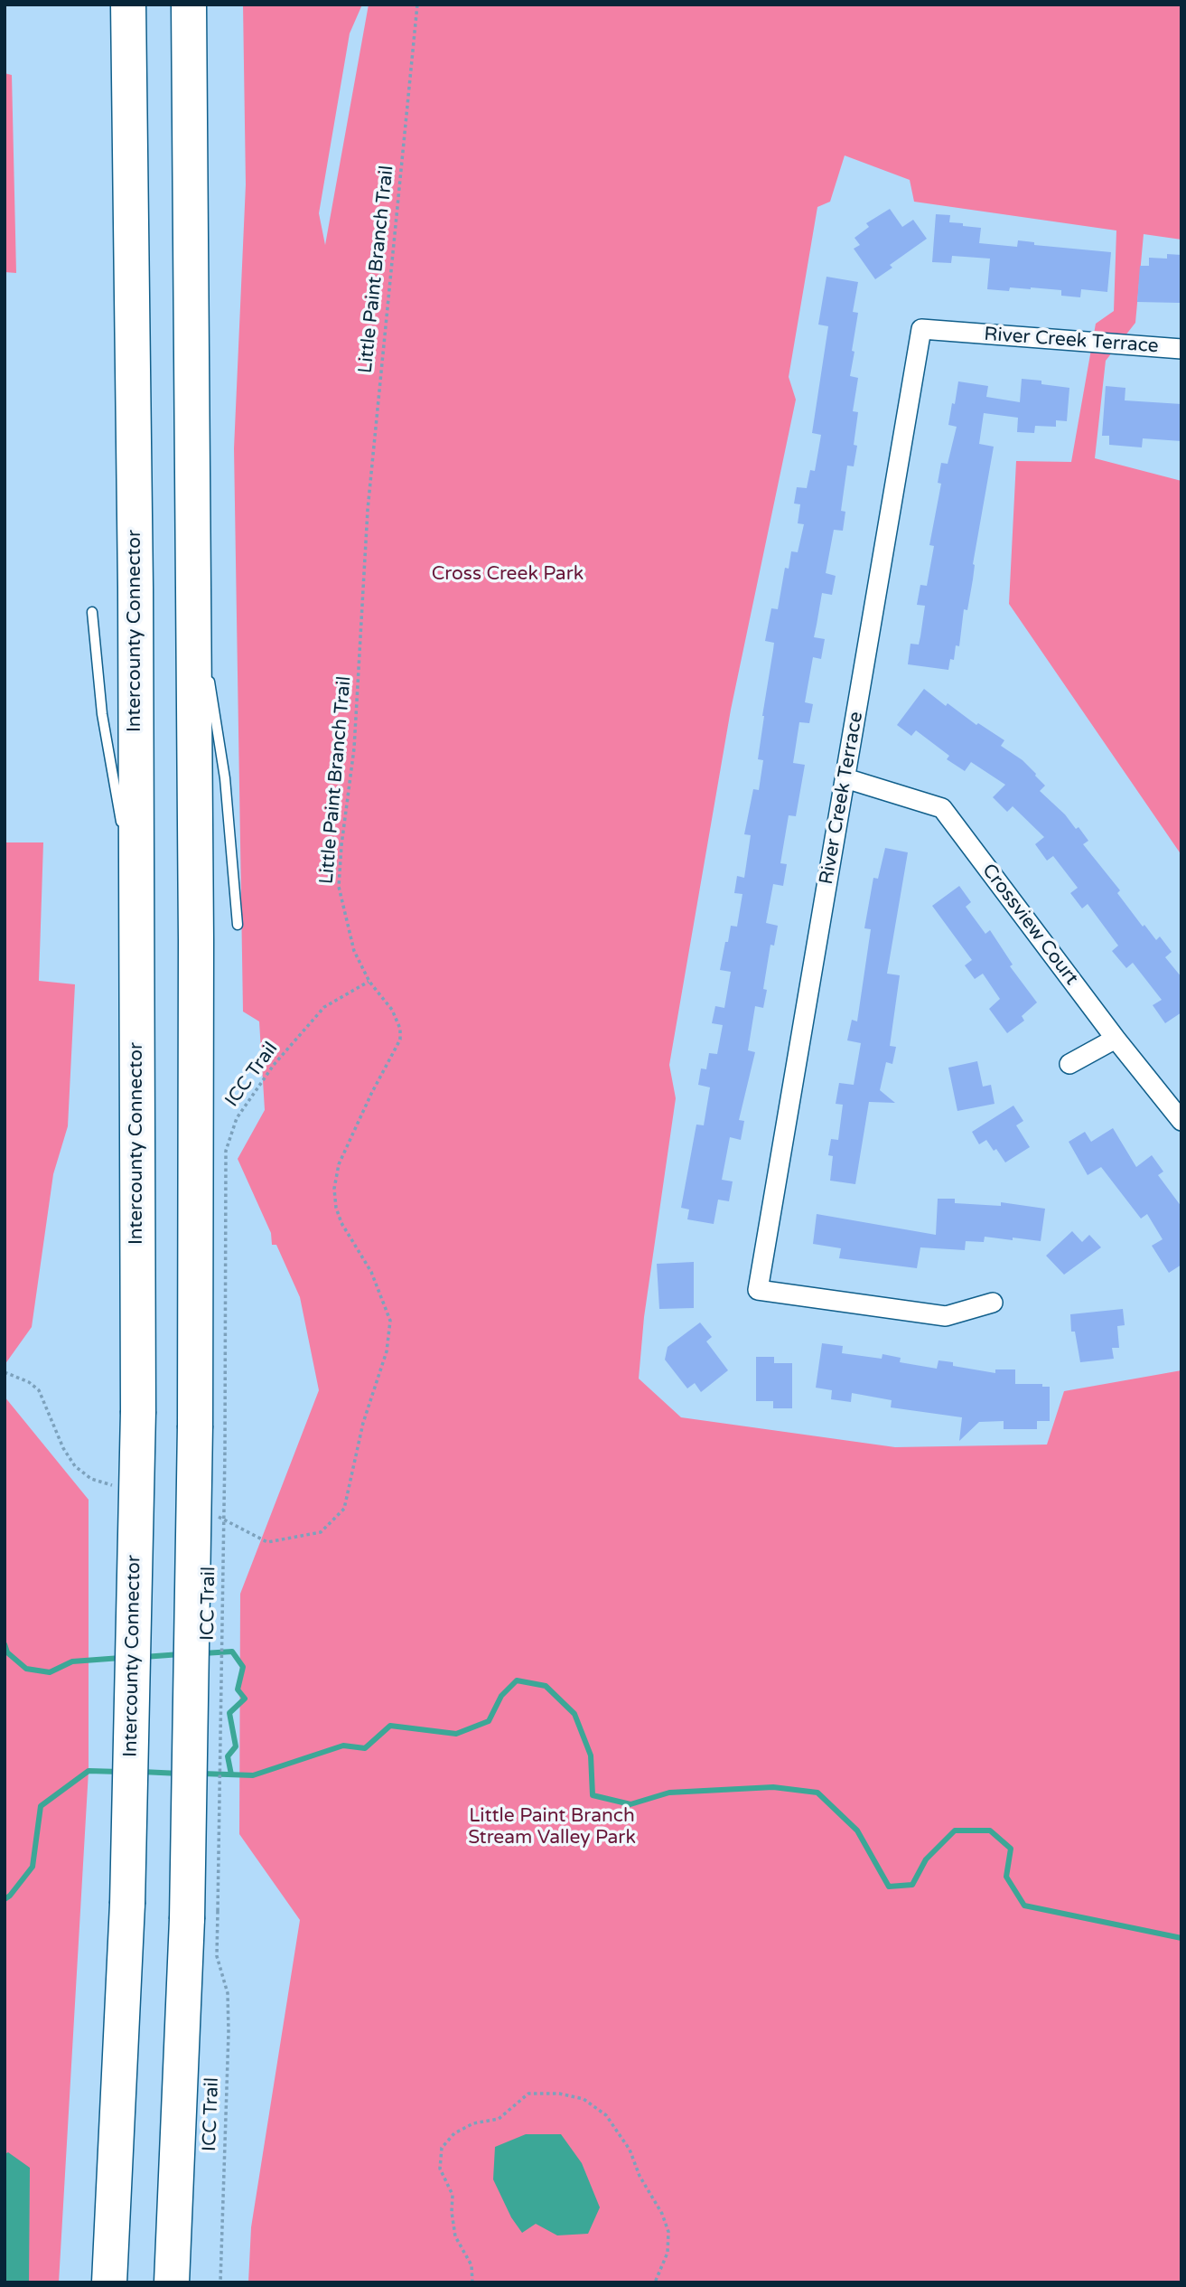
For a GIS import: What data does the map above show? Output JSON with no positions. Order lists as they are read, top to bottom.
{
  "streets": {
    "highway": ["Intercounty Connector"],
    "street": ["River Creek Terrace", "Crossview Court"],
    "path": ["Little Paint Branch Trail", "ICC Trail"]
  },
  "crossings": [
    ["Little Paint Branch Trail", "ICC Trail"],
    ["River Creek Terrace", "Crossview Court"]
  ],
  "parks": ["Cross Creek Park", "Little Paint Branch Stream Valley Park"]
}
